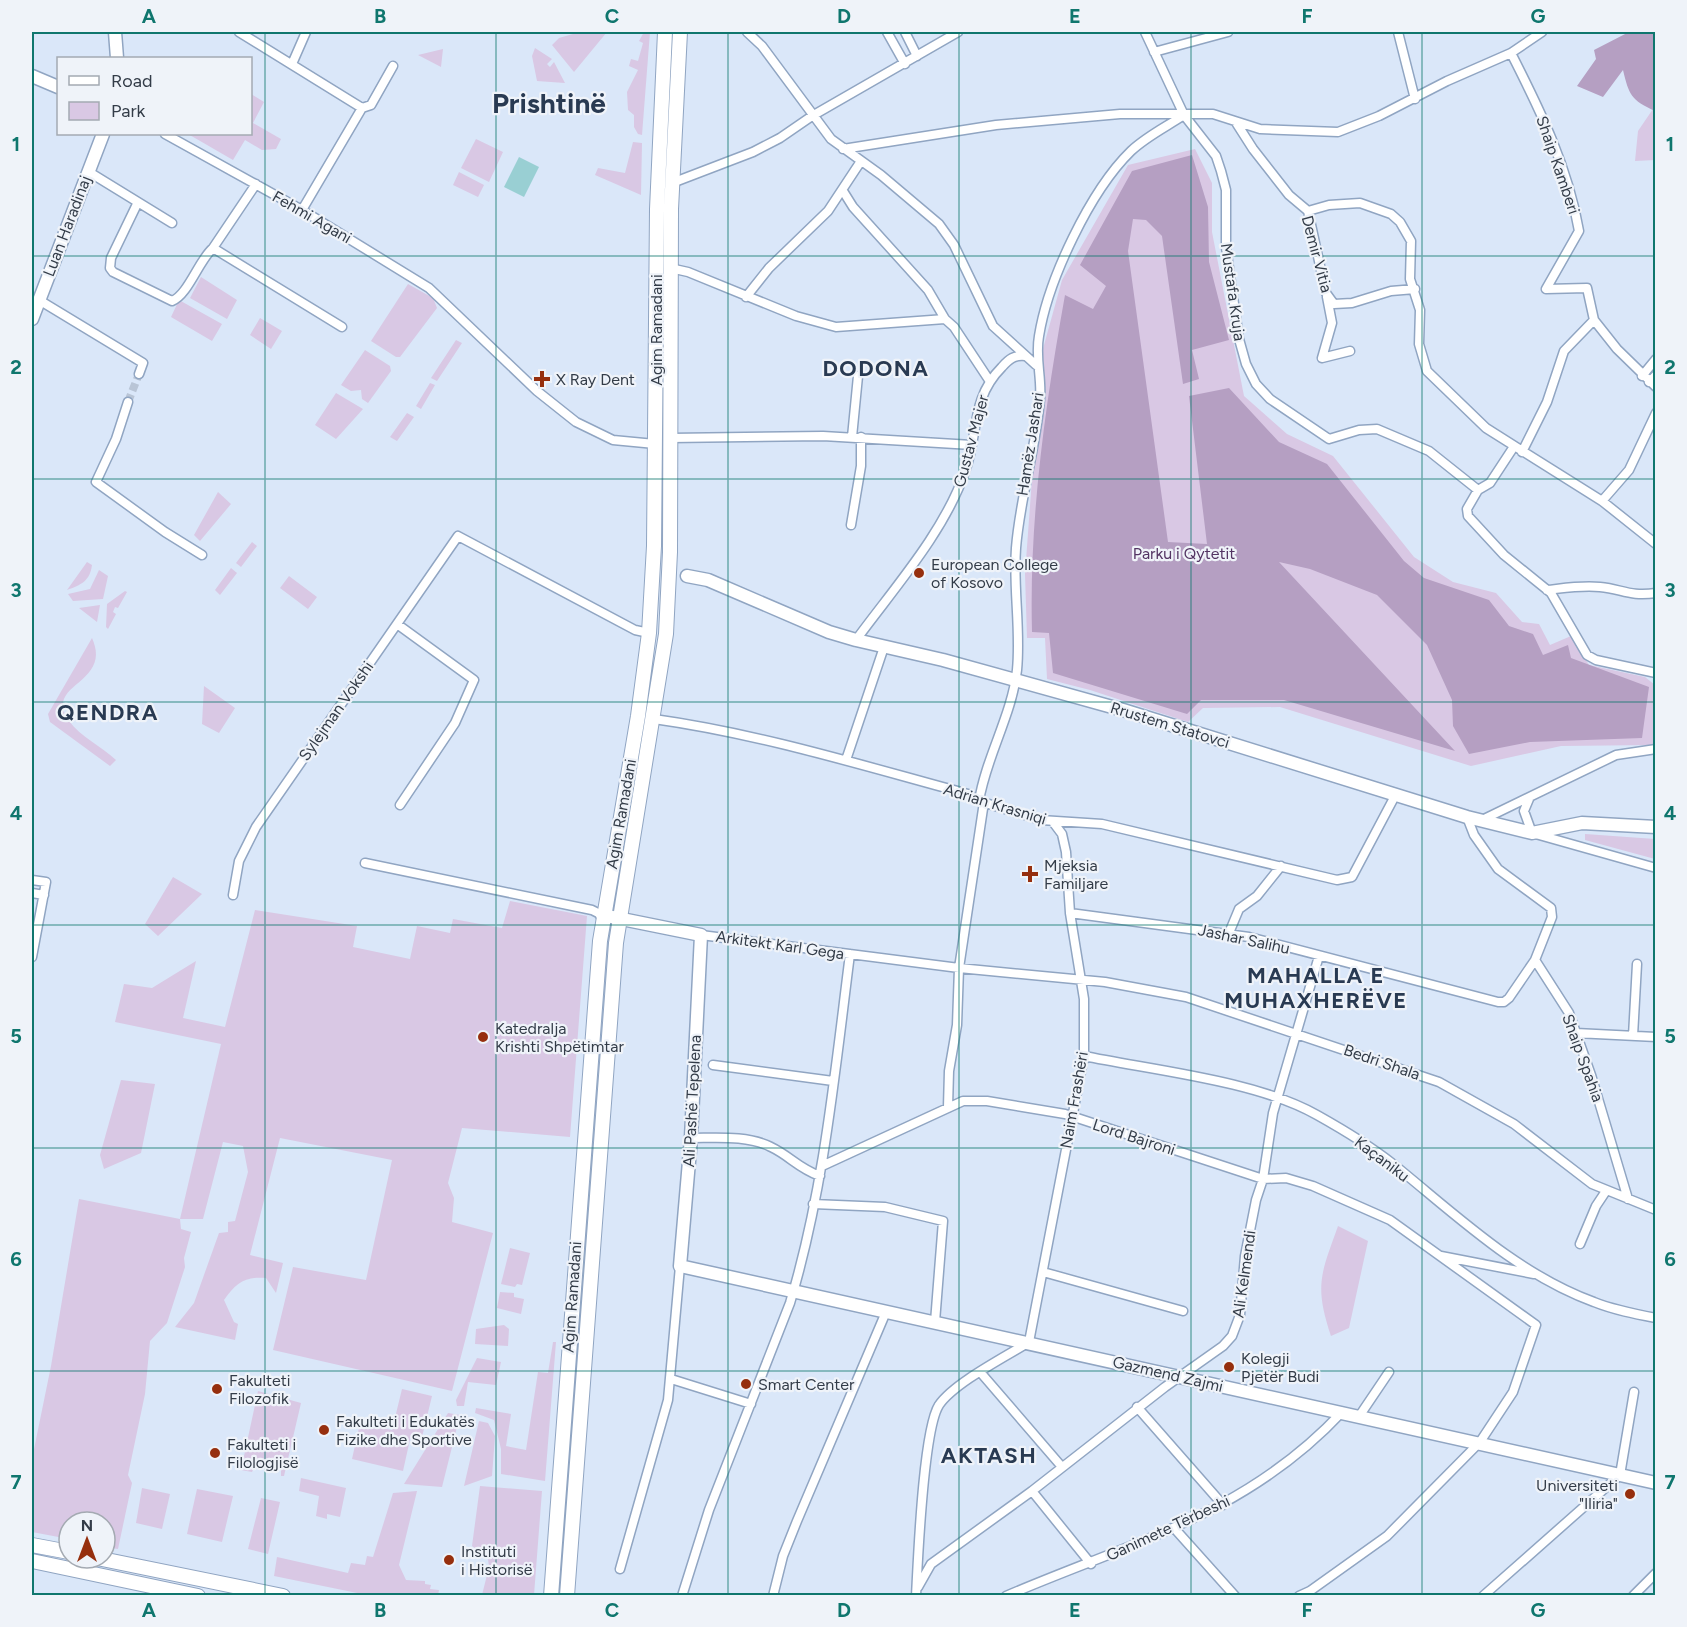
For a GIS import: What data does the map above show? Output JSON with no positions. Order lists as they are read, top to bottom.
{
  "streets": {
    "main road": ["Agim Ramadani"],
    "street": [
      "Shaip Kamberi",
      "Fehmi Agani",
      "Luan Haradinaj",
      "Demir Vitia",
      "Mustafa Kruja",
      "Gustav Majer",
      "Hamëz Jashari",
      "Sylejman Vokshi",
      "Rrustem Statovci",
      "Adrian Krasniqi",
      "Jashar Salihu",
      "Arkitekt Karl Gega",
      "Shaip Spahia",
      "Bedri Shala",
      "Naim Frashëri",
      "Ali Pashë Tepelena",
      "Lord Bajroni",
      "Kaçaniku",
      "Ali Kelmendi",
      "Gazmend Zajmi",
      "Ganimete Tërbeshi"
    ]
  },
  "crossings": [
    ["Fehmi Agani", "Agim Ramadani"],
    ["Mustafa Kruja", "Hamëz Jashari"],
    ["Agim Ramadani", "Sylejman Vokshi"],
    ["Agim Ramadani", "Adrian Krasniqi"],
    ["Agim Ramadani", "Arkitekt Karl Gega"],
    ["Gustav Majer", "Rrustem Statovci"],
    ["Hamëz Jashari", "Rrustem Statovci"],
    ["Hamëz Jashari", "Adrian Krasniqi"],
    ["Hamëz Jashari", "Arkitekt Karl Gega"],
    ["Hamëz Jashari", "Lord Bajroni"],
    ["Rrustem Statovci", "Adrian Krasniqi"],
    ["Adrian Krasniqi", "Naim Frashëri"],
    ["Jashar Salihu", "Shaip Spahia"],
    ["Jashar Salihu", "Naim Frashëri"],
    ["Jashar Salihu", "Ali Kelmendi"],
    ["Arkitekt Karl Gega", "Bedri Shala"],
    ["Arkitekt Karl Gega", "Naim Frashëri"],
    ["Arkitekt Karl Gega", "Ali Pashë Tepelena"],
    ["Shaip Spahia", "Bedri Shala"],
    ["Bedri Shala", "Naim Frashëri"],
    ["Bedri Shala", "Ali Kelmendi"],
    ["Naim Frashëri", "Lord Bajroni"],
    ["Naim Frashëri", "Kaçaniku"],
    ["Naim Frashëri", "Gazmend Zajmi"],
    ["Ali Pashë Tepelena", "Gazmend Zajmi"],
    ["Lord Bajroni", "Kaçaniku"],
    ["Lord Bajroni", "Ali Kelmendi"],
    ["Lord Bajroni", "Gazmend Zajmi"],
    ["Kaçaniku", "Ali Kelmendi"],
    ["Ali Kelmendi", "Gazmend Zajmi"],
    ["Gazmend Zajmi", "Ganimete Tërbeshi"]
  ],
  "districts": [
    "Prishtinë",
    "DODONA",
    "QENDRA",
    "MAHALLA E MUHAXHERËVE",
    "AKTASH"
  ],
  "parks": ["Parku i Qytetit"],
  "places": {
    "health": ["X Ray Dent", "Mjeksia Familjare"],
    "other": [
      "European College of Kosovo",
      "Katedralja Krishti Shpëtimtar",
      "Kolegji Pjetër Budi",
      "Smart Center",
      "Fakulteti Filozofik",
      "Fakulteti i Edukatës Fizike dhe Sportive",
      "Fakulteti i Filologjisë",
      "Universiteti \"Iliria\"",
      "Instituti i Historisë"
    ]
  },
  "legend": ["Road", "Park"],
  "north": "top",
  "grid": {
    "columns": [
      "A",
      "B",
      "C",
      "D",
      "E",
      "F",
      "G"
    ],
    "rows": [
      "1",
      "2",
      "3",
      "4",
      "5",
      "6",
      "7"
    ]
  }
}
